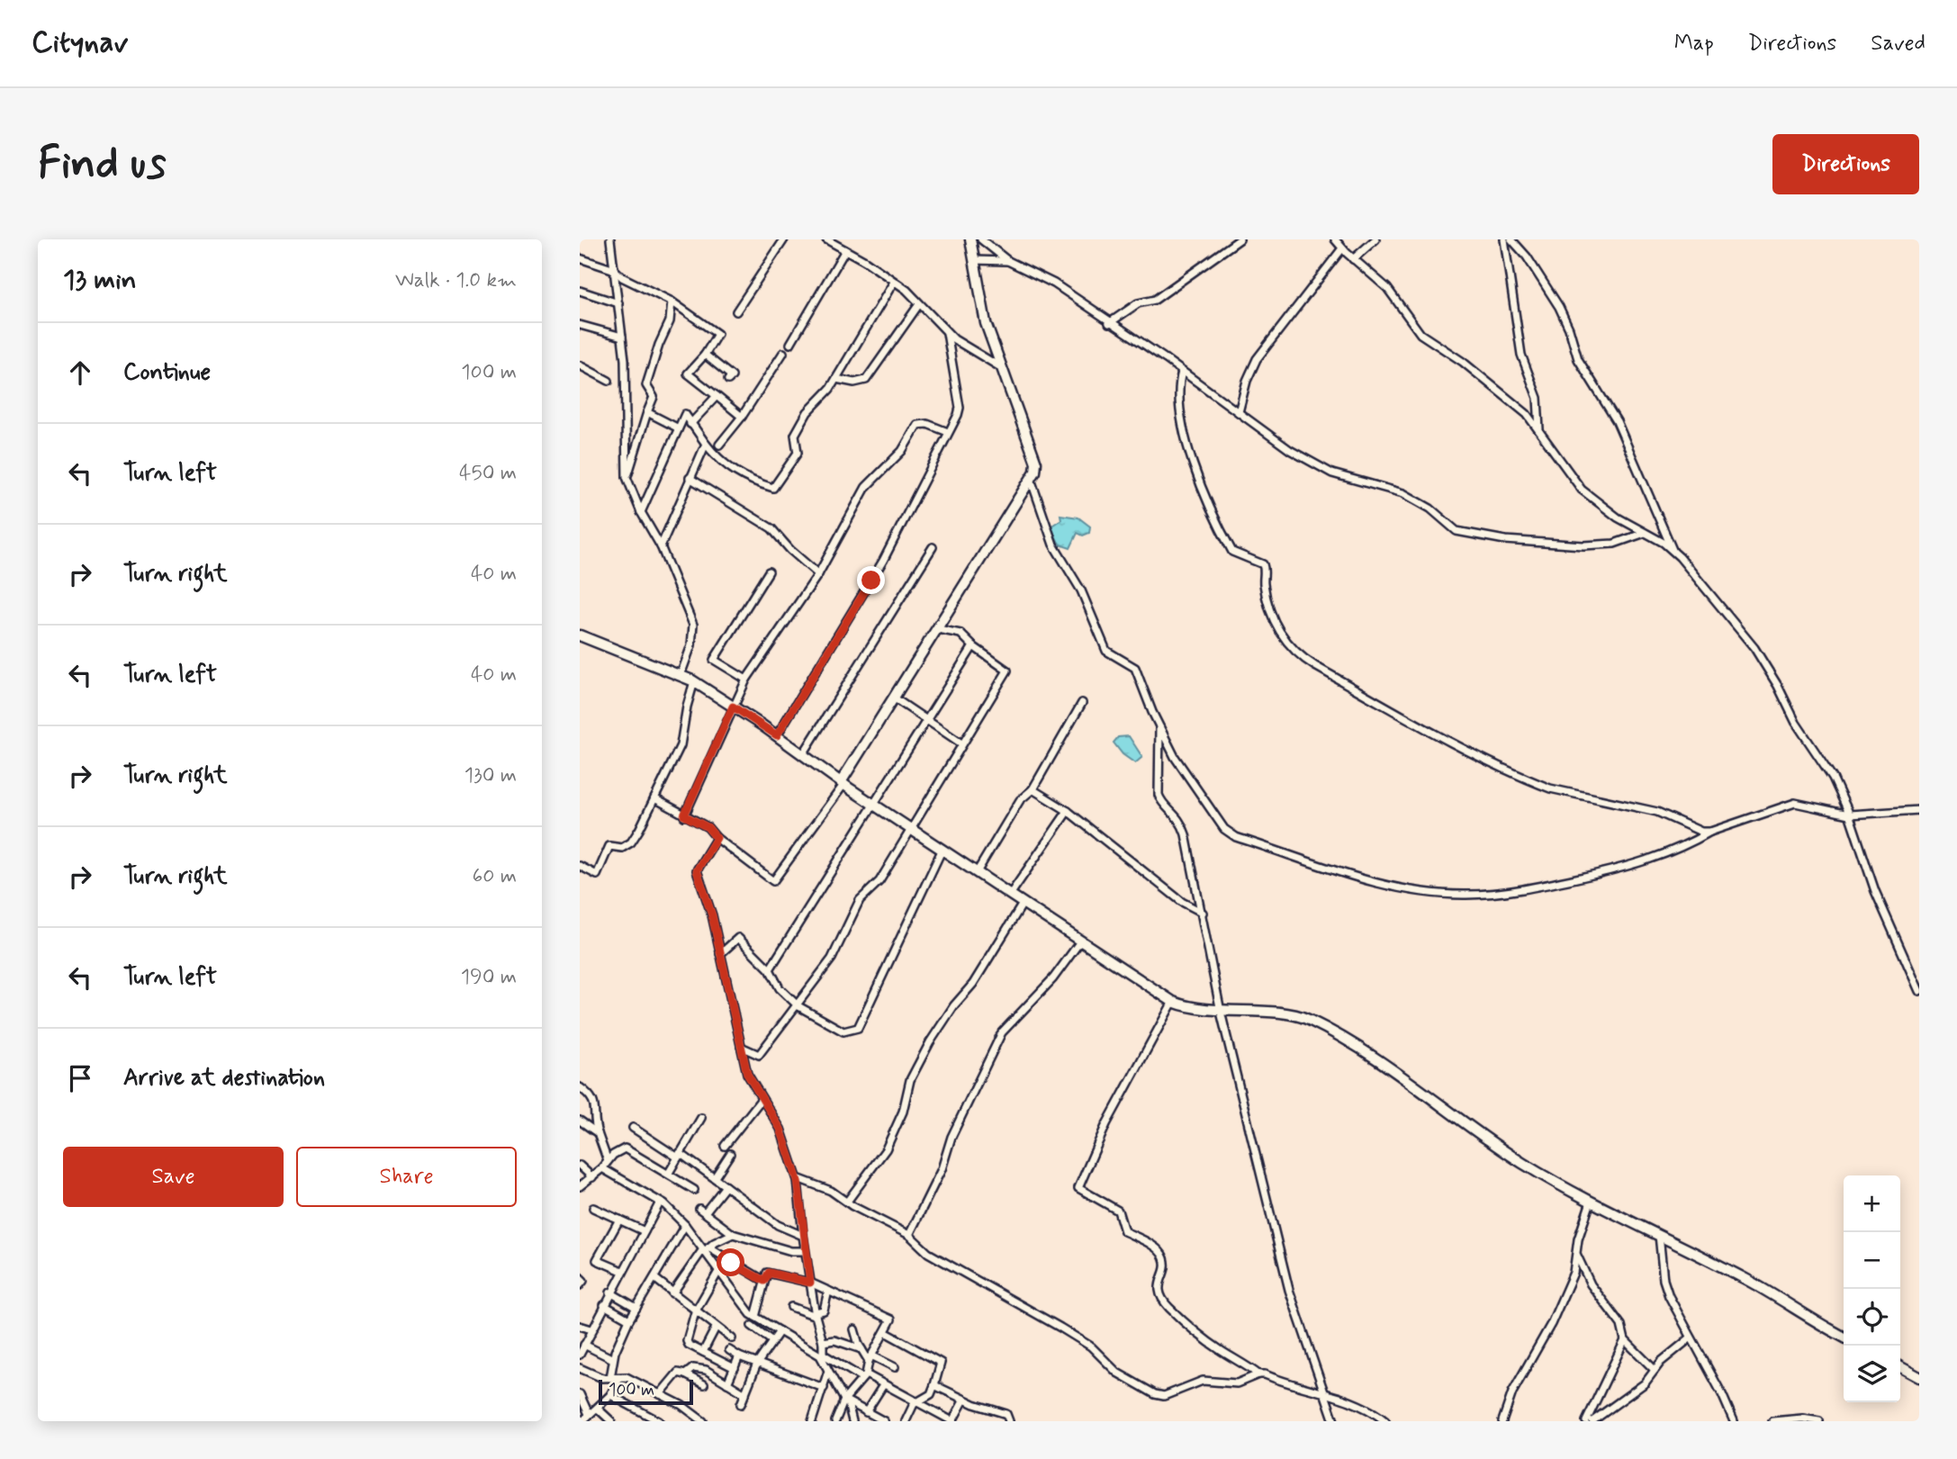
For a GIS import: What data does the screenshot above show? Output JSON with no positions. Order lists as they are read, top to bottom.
{
  "scale_bar": "100 m",
  "page": {
    "header": "Citynav",
    "nav": ["Map", "Directions", "Saved"],
    "buttons": [
      "Directions",
      ["Save", "Share"]
    ],
    "title": "Find us",
    "heading": ["13 min", "Walk · 1.0 km"],
    "list": [
      ["Continue", "100 m"],
      ["Turn left", "450 m"],
      ["Turn right", "40 m"],
      ["Turn left", "40 m"],
      ["Turn right", "130 m"],
      ["Turn right", "60 m"],
      ["Turn left", "190 m"],
      "Arrive at destination"
    ],
    "map_buttons": ["+", "−"],
    "scale": "100 m"
  }
}
